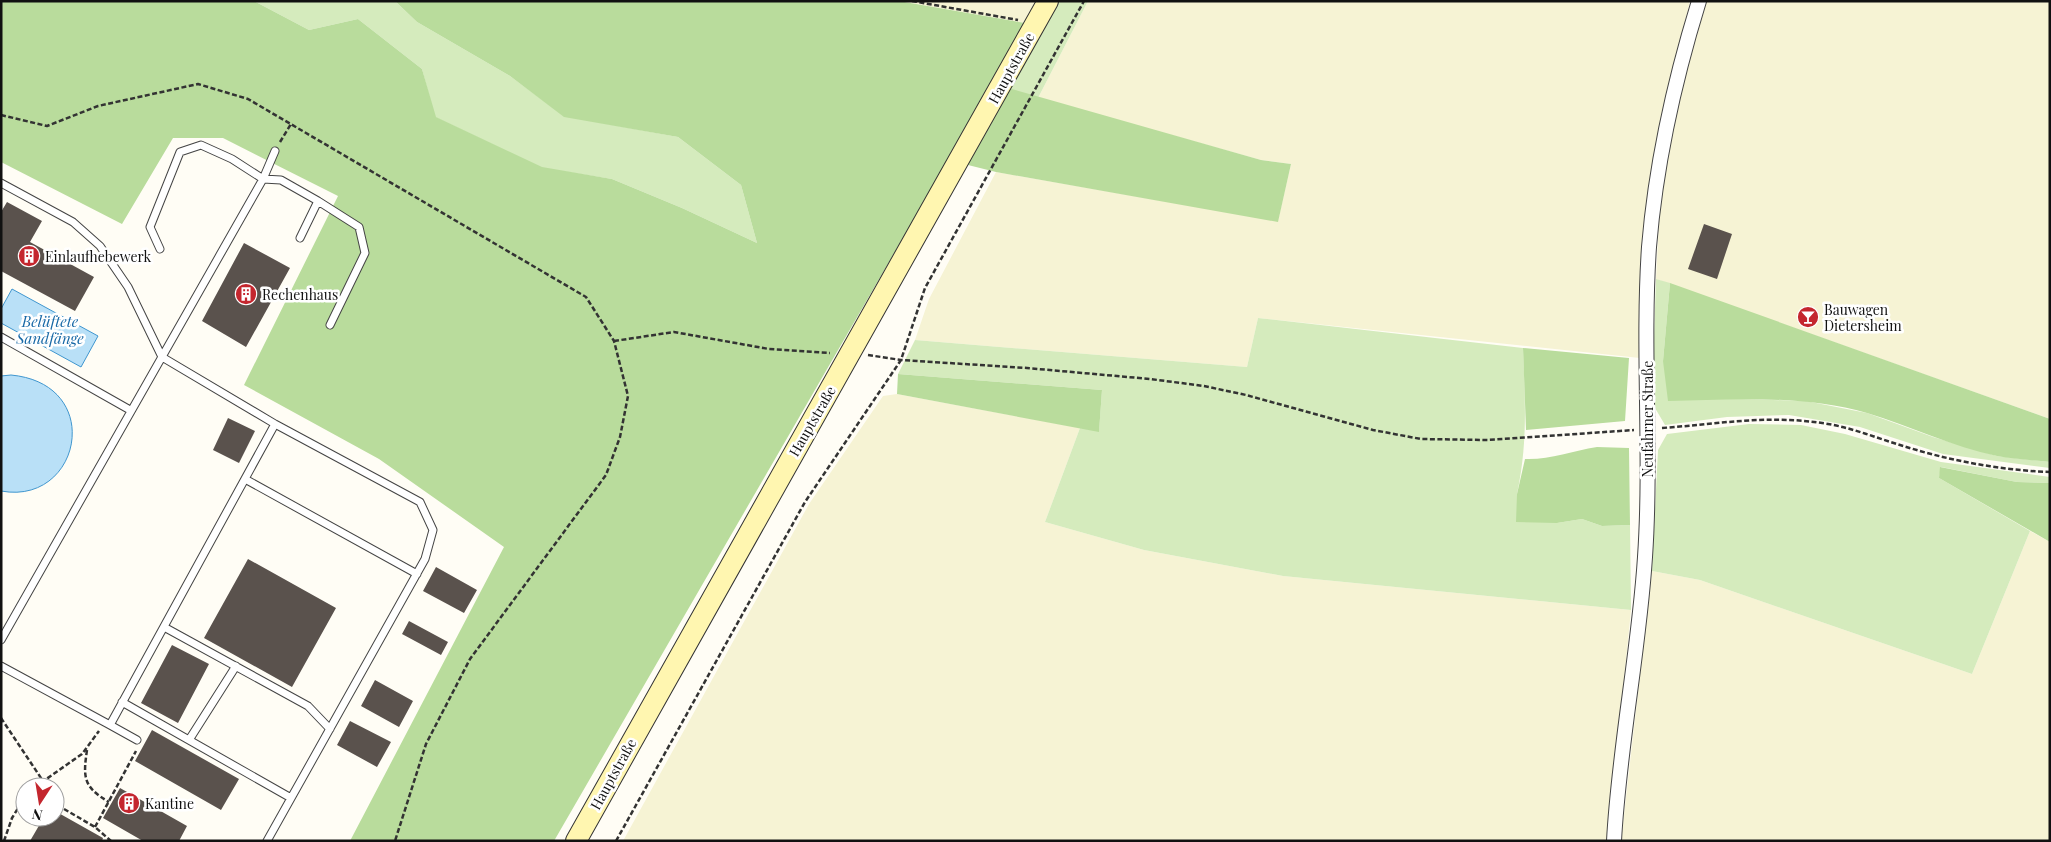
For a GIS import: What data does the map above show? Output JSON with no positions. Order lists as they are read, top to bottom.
{
  "streets": {
    "main road": ["Hauptstraße"],
    "street": ["Neufahrner Straße"]
  },
  "water": ["Belüftete Sandfänge"],
  "places": {
    "building": ["Einlaufhebewerk", "Rechenhaus", "Kantine"],
    "bar": ["Bauwagen Dietersheim"]
  },
  "north": "bottom"
}
